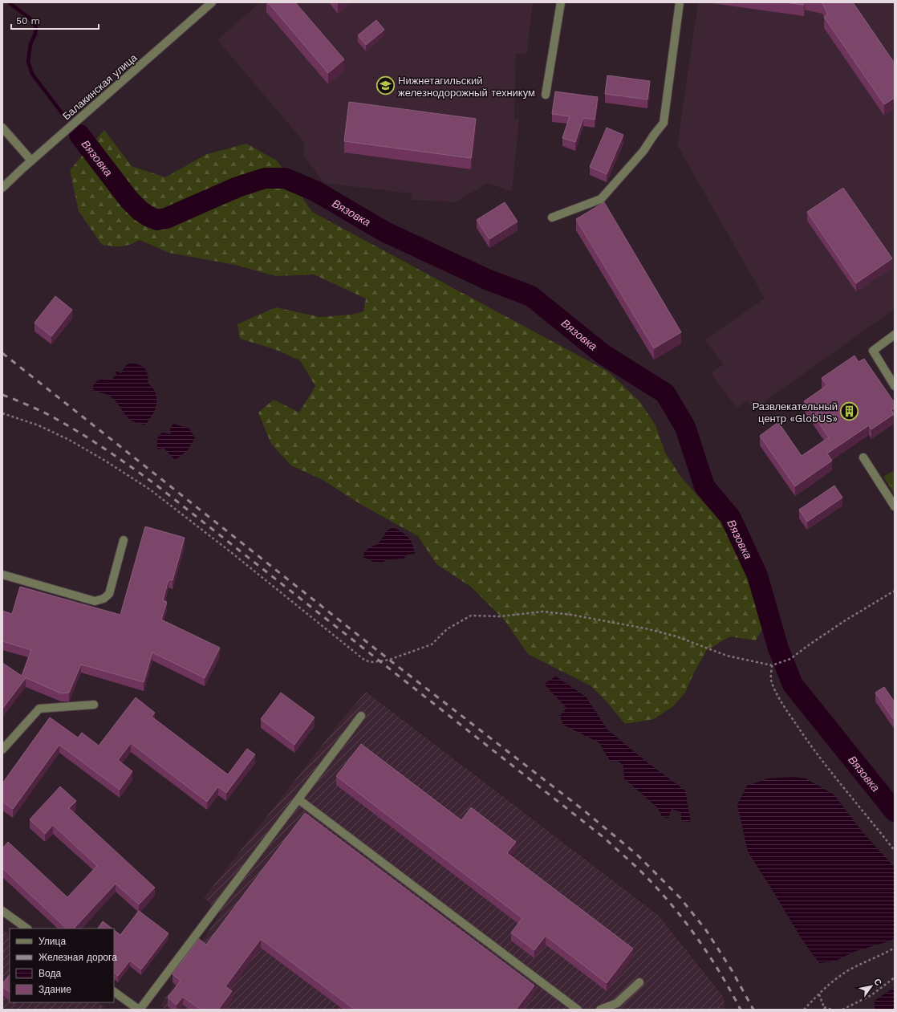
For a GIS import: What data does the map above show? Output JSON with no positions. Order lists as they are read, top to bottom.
{
  "streets": {
    "street": ["Балакинская улица"]
  },
  "water": ["Вязовка"],
  "places": {
    "school or university": ["Нижнетагильский железнодорожный техникум"],
    "building": ["Развлекательный центр «GlobUS»"]
  },
  "legend": [
    "Улица",
    "Железная дорога",
    "Вода",
    "Здание"
  ],
  "scale_bar": "50 m",
  "north": "top right"
}
